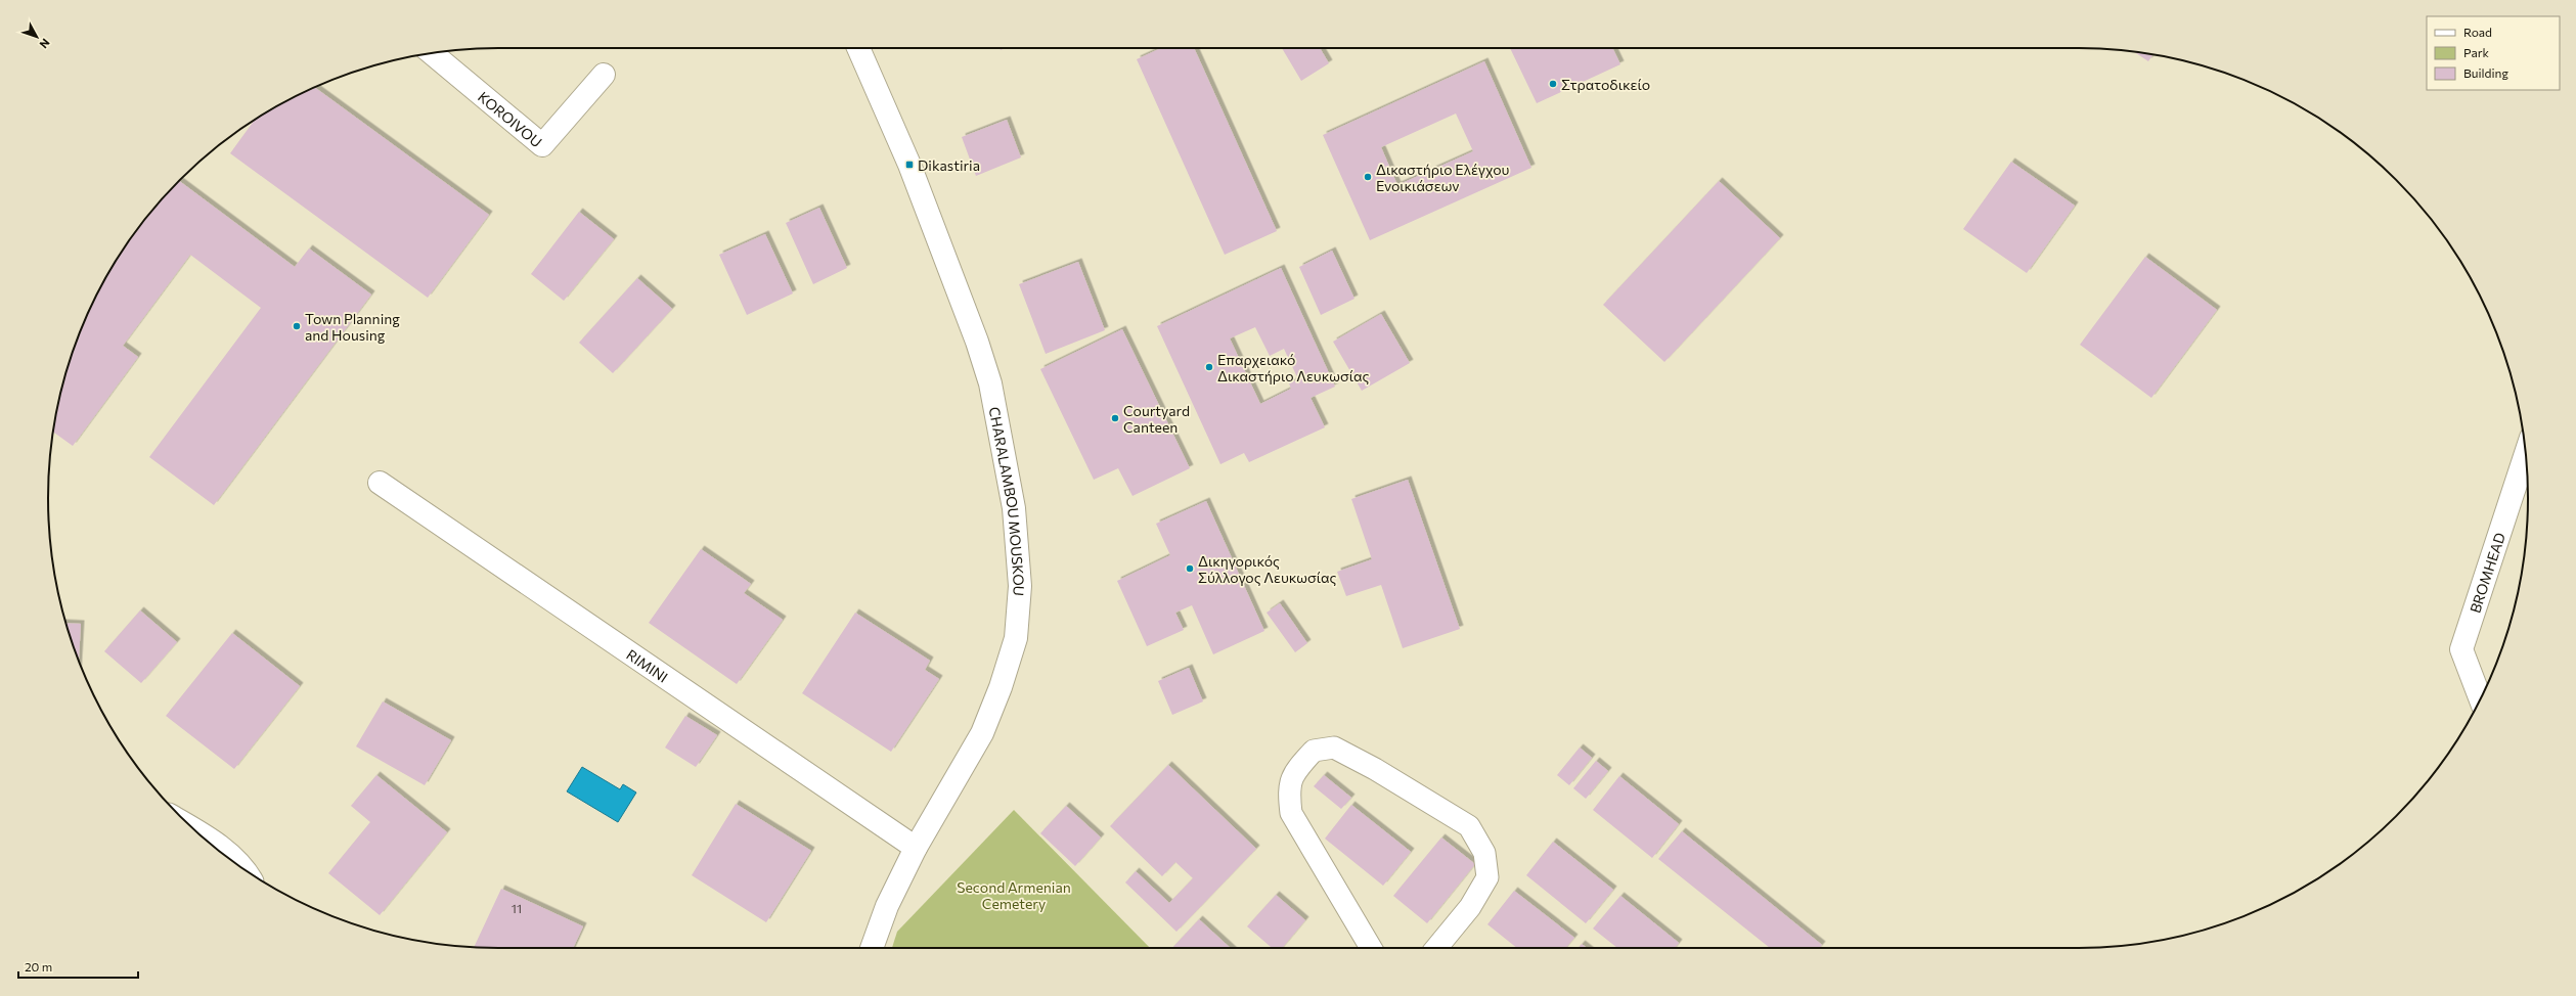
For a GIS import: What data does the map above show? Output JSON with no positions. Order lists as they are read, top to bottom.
{
  "streets": {
    "street": [
      "KOROIVOU",
      "CHARALAMBOU MOUSKOU",
      "BROMHEAD",
      "RIMINI"
    ]
  },
  "crossings": [
    ["CHARALAMBOU MOUSKOU", "RIMINI"]
  ],
  "parks": ["Second Armenian Cemetery"],
  "places": {
    "other": [
      "Στρατοδικείο",
      "Δικαστήριο Ελέγχου Ενοικιάσεων",
      "Town Planning and Housing",
      "Επαρχειακό Δικαστήριο Λευκωσίας",
      "Courtyard Canteen",
      "Δικηγορικός Σύλλογος Λευκωσίας"
    ],
    "transit": ["Dikastiria"]
  },
  "house_numbers": ["11"],
  "legend": ["Road", "Park", "Building"],
  "scale_bar": "20 m",
  "north": "bottom right"
}
